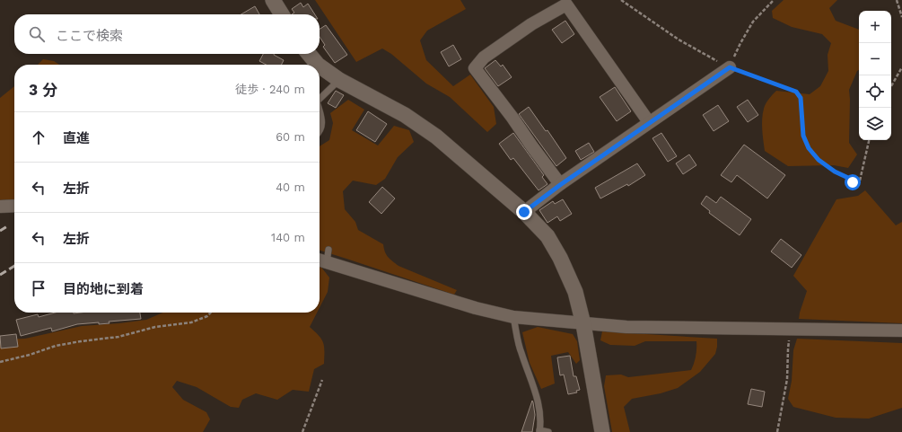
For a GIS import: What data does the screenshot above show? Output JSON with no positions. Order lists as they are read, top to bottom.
{
  "page": {
    "map_buttons": ["+", "−"],
    "search": "ここで検索",
    "heading": ["3 分", "徒歩 · 240 m"],
    "list": [
      ["直進", "60 m"],
      ["左折", "40 m"],
      ["左折", "140 m"],
      "目的地に到着"
    ]
  }
}
